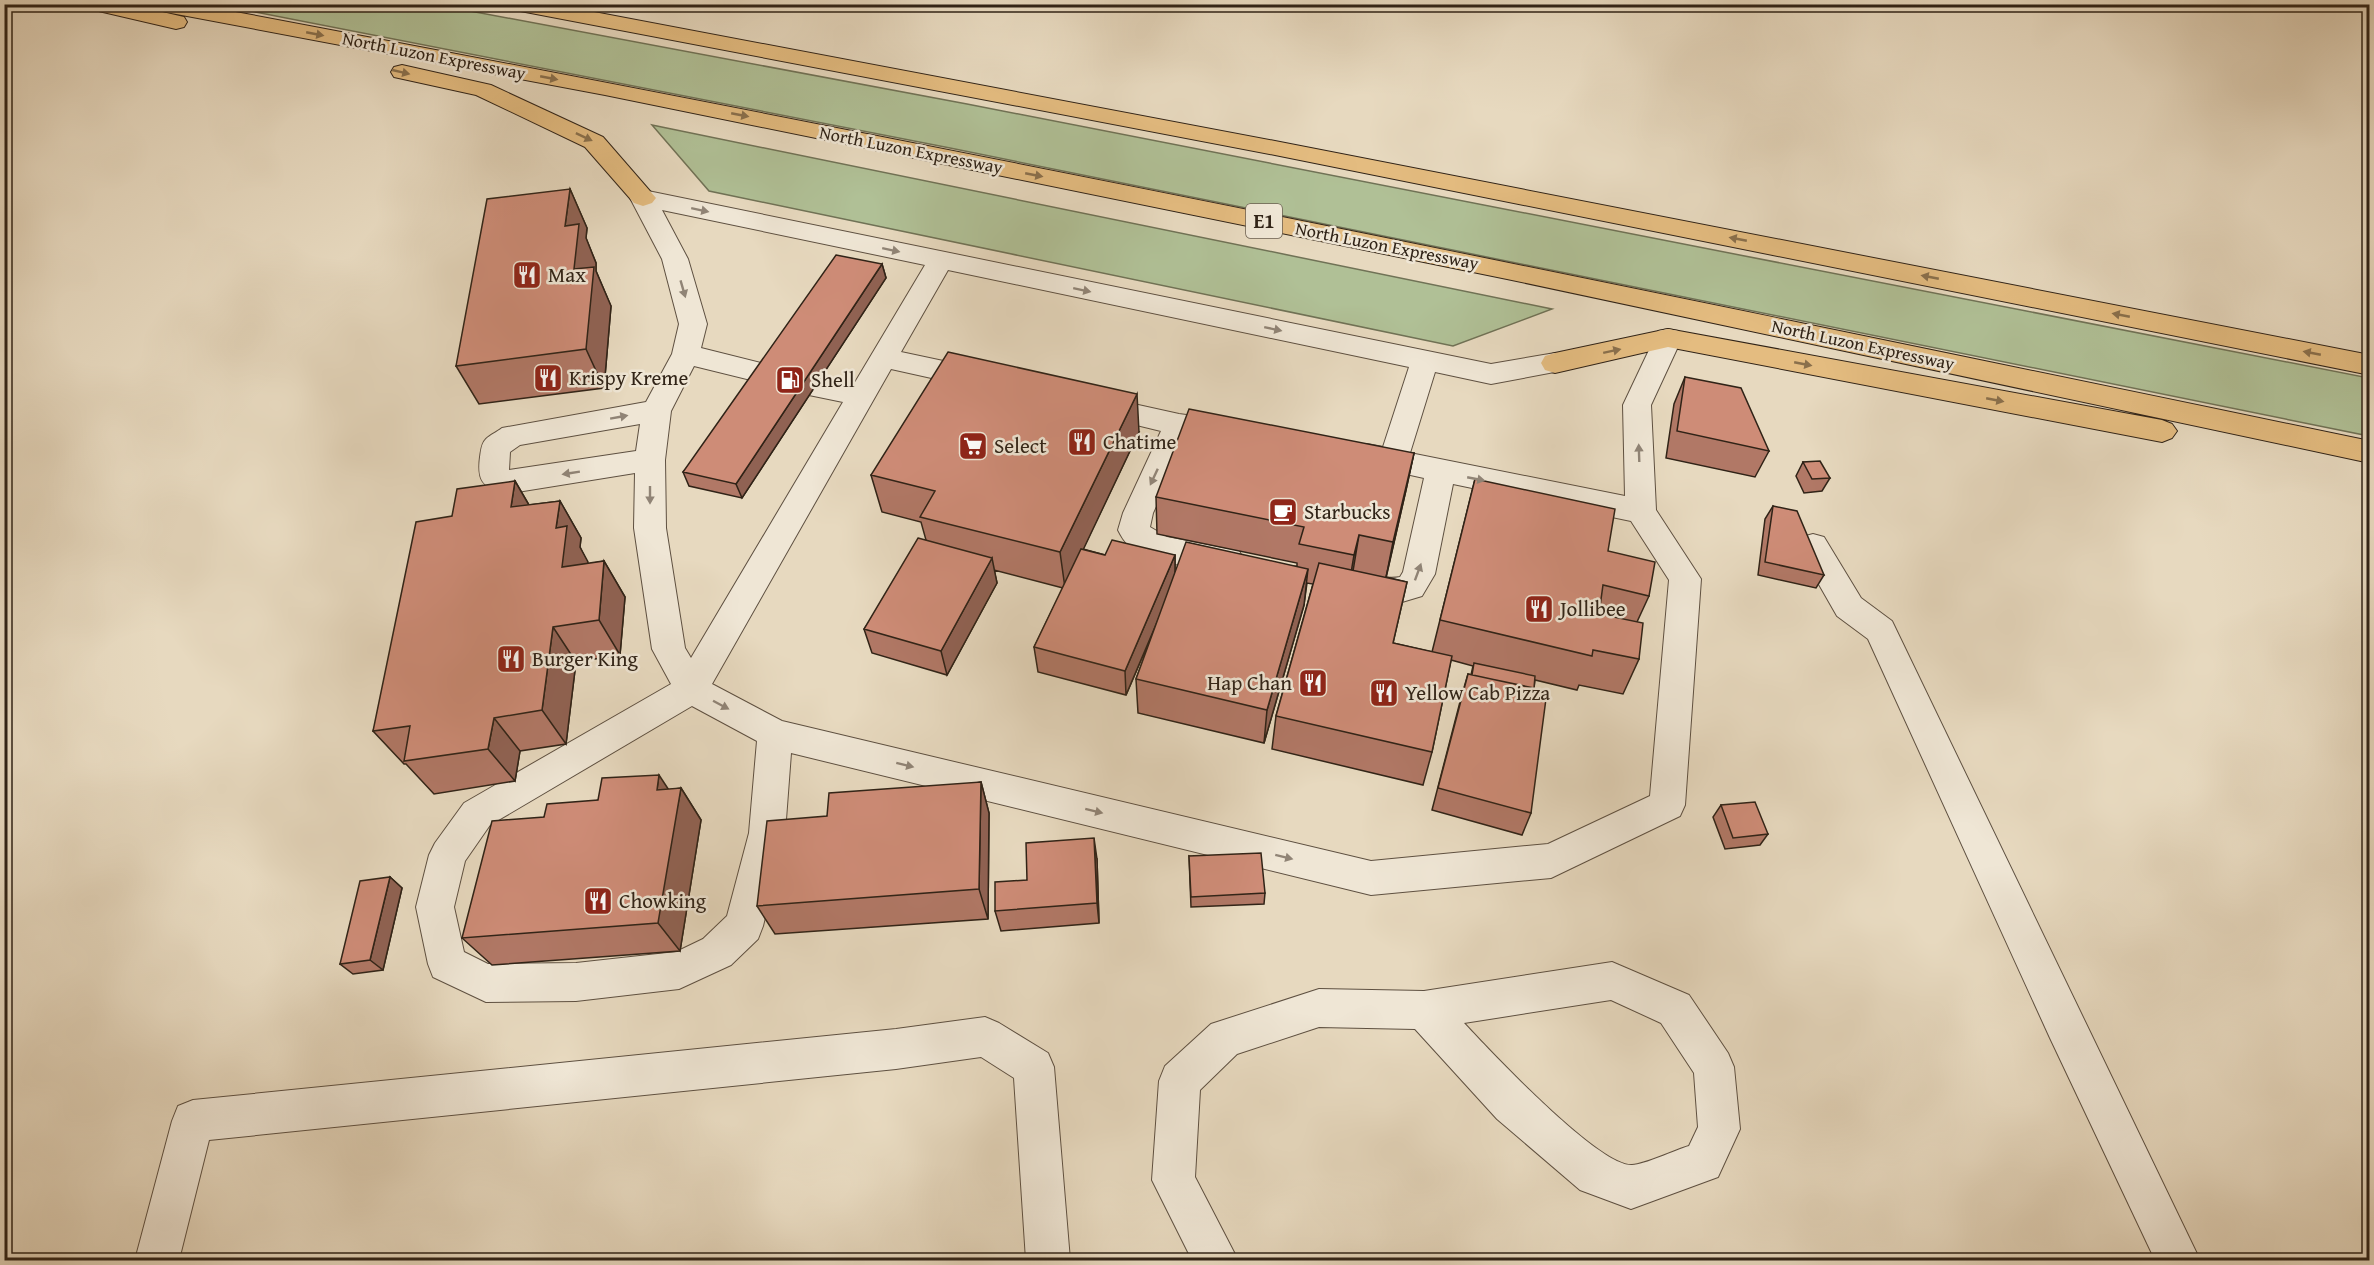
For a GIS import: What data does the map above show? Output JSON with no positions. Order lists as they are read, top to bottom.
{
  "streets": {
    "highway": ["North Luzon Expressway", "E1"]
  },
  "places": {
    "restaurant": [
      "Max",
      "Krispy Kreme",
      "Chatime",
      "Jollibee",
      "Burger King",
      "Hap Chan",
      "Yellow Cab Pizza",
      "Chowking"
    ],
    "fuel station": ["Shell"],
    "supermarket": ["Select"],
    "cafe": ["Starbucks"]
  }
}
